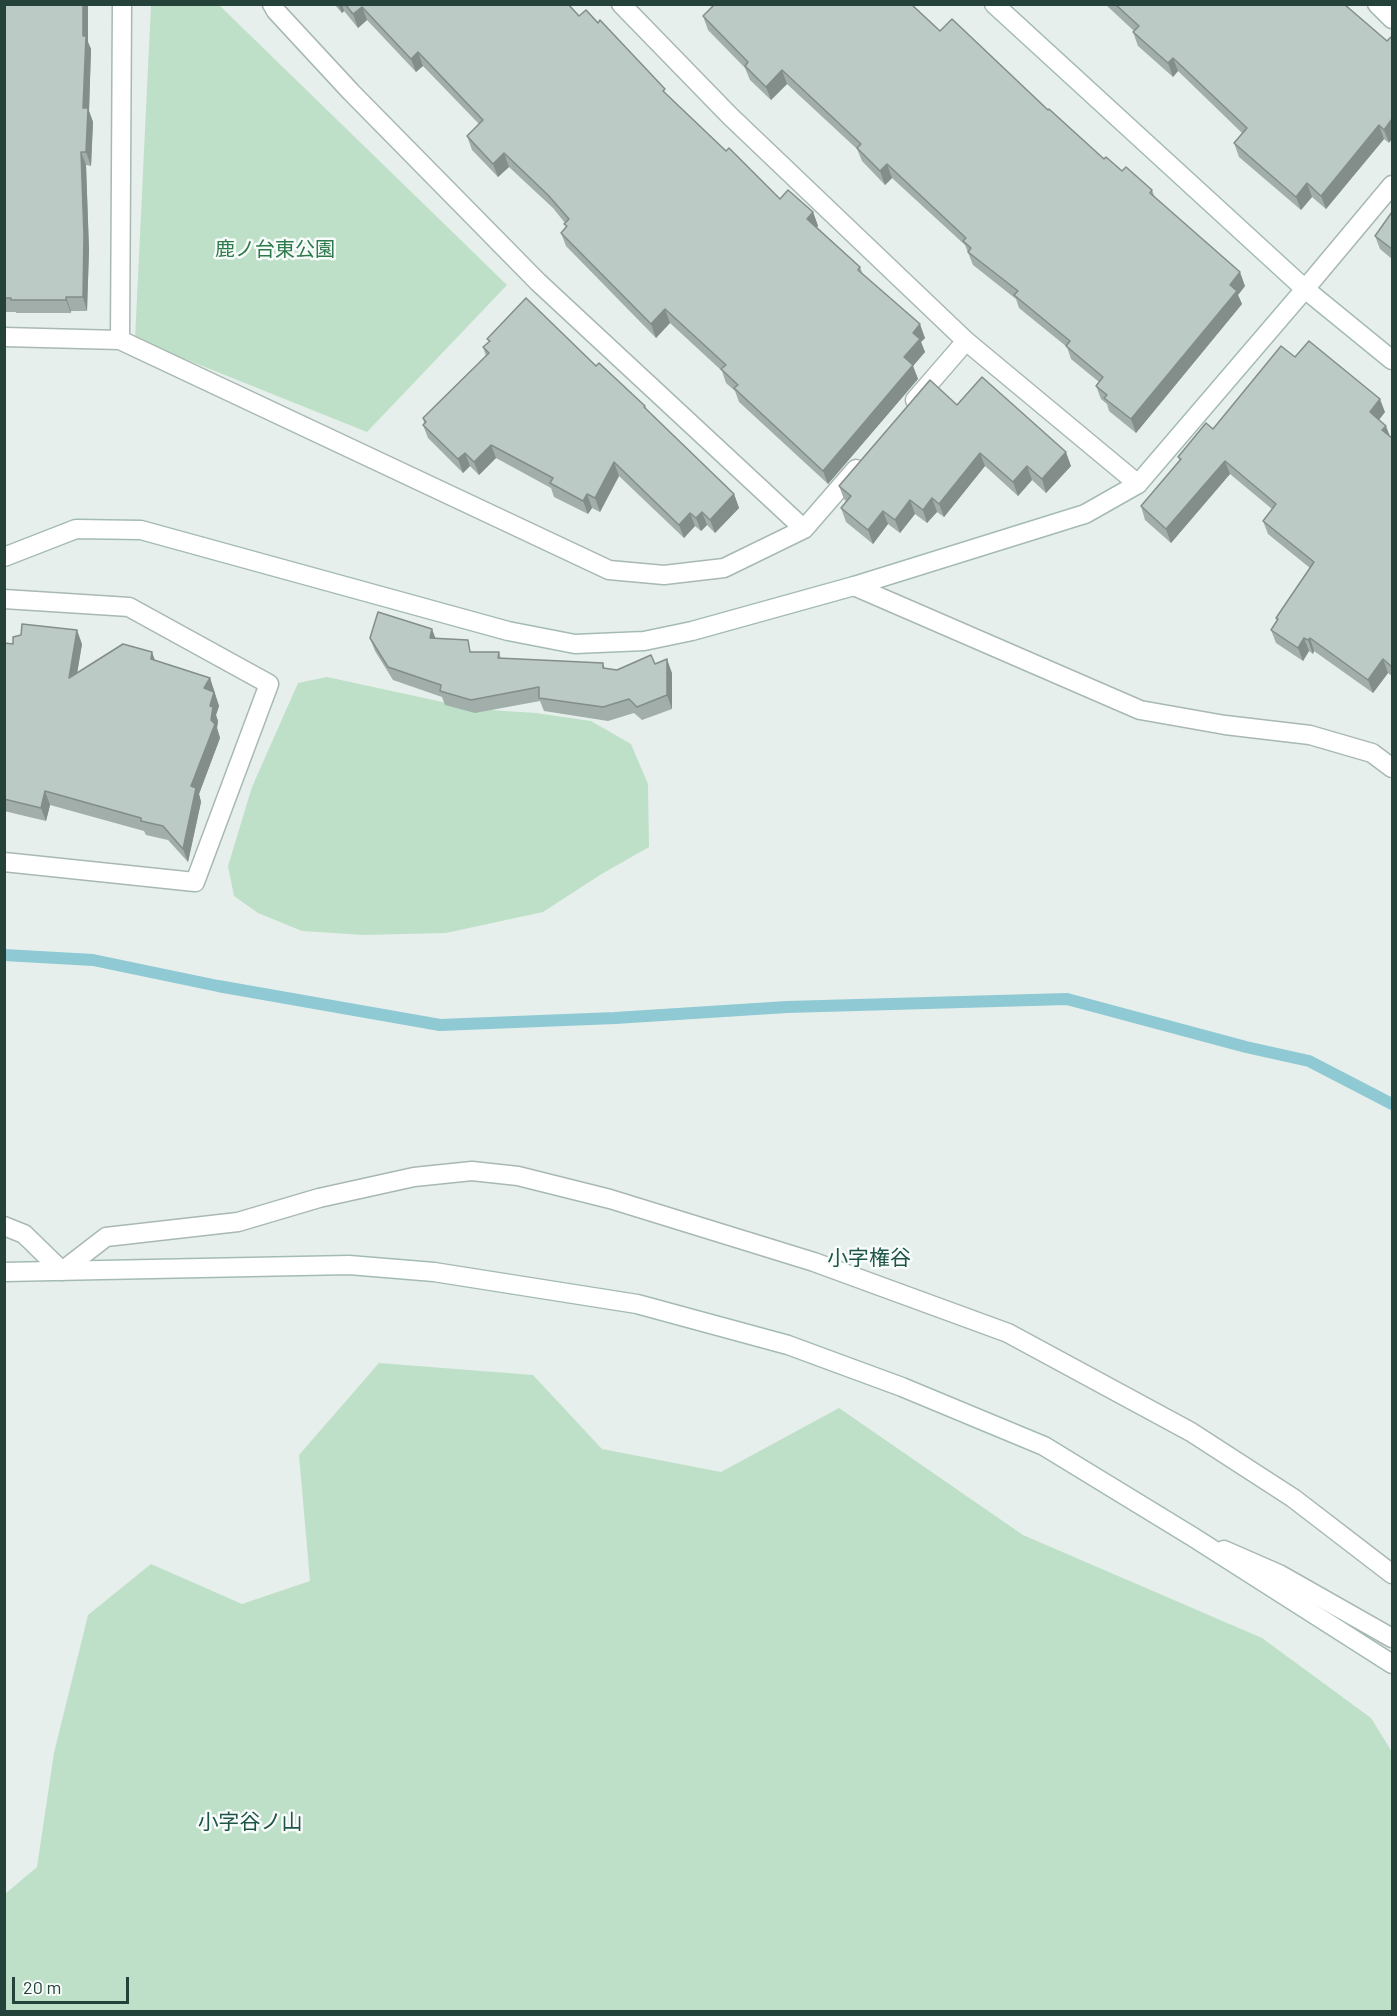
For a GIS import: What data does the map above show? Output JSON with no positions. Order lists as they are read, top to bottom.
{
  "districts": ["小字権谷", "小字谷ノ山"],
  "parks": ["鹿ノ台東公園"],
  "scale_bar": "20 m"
}
